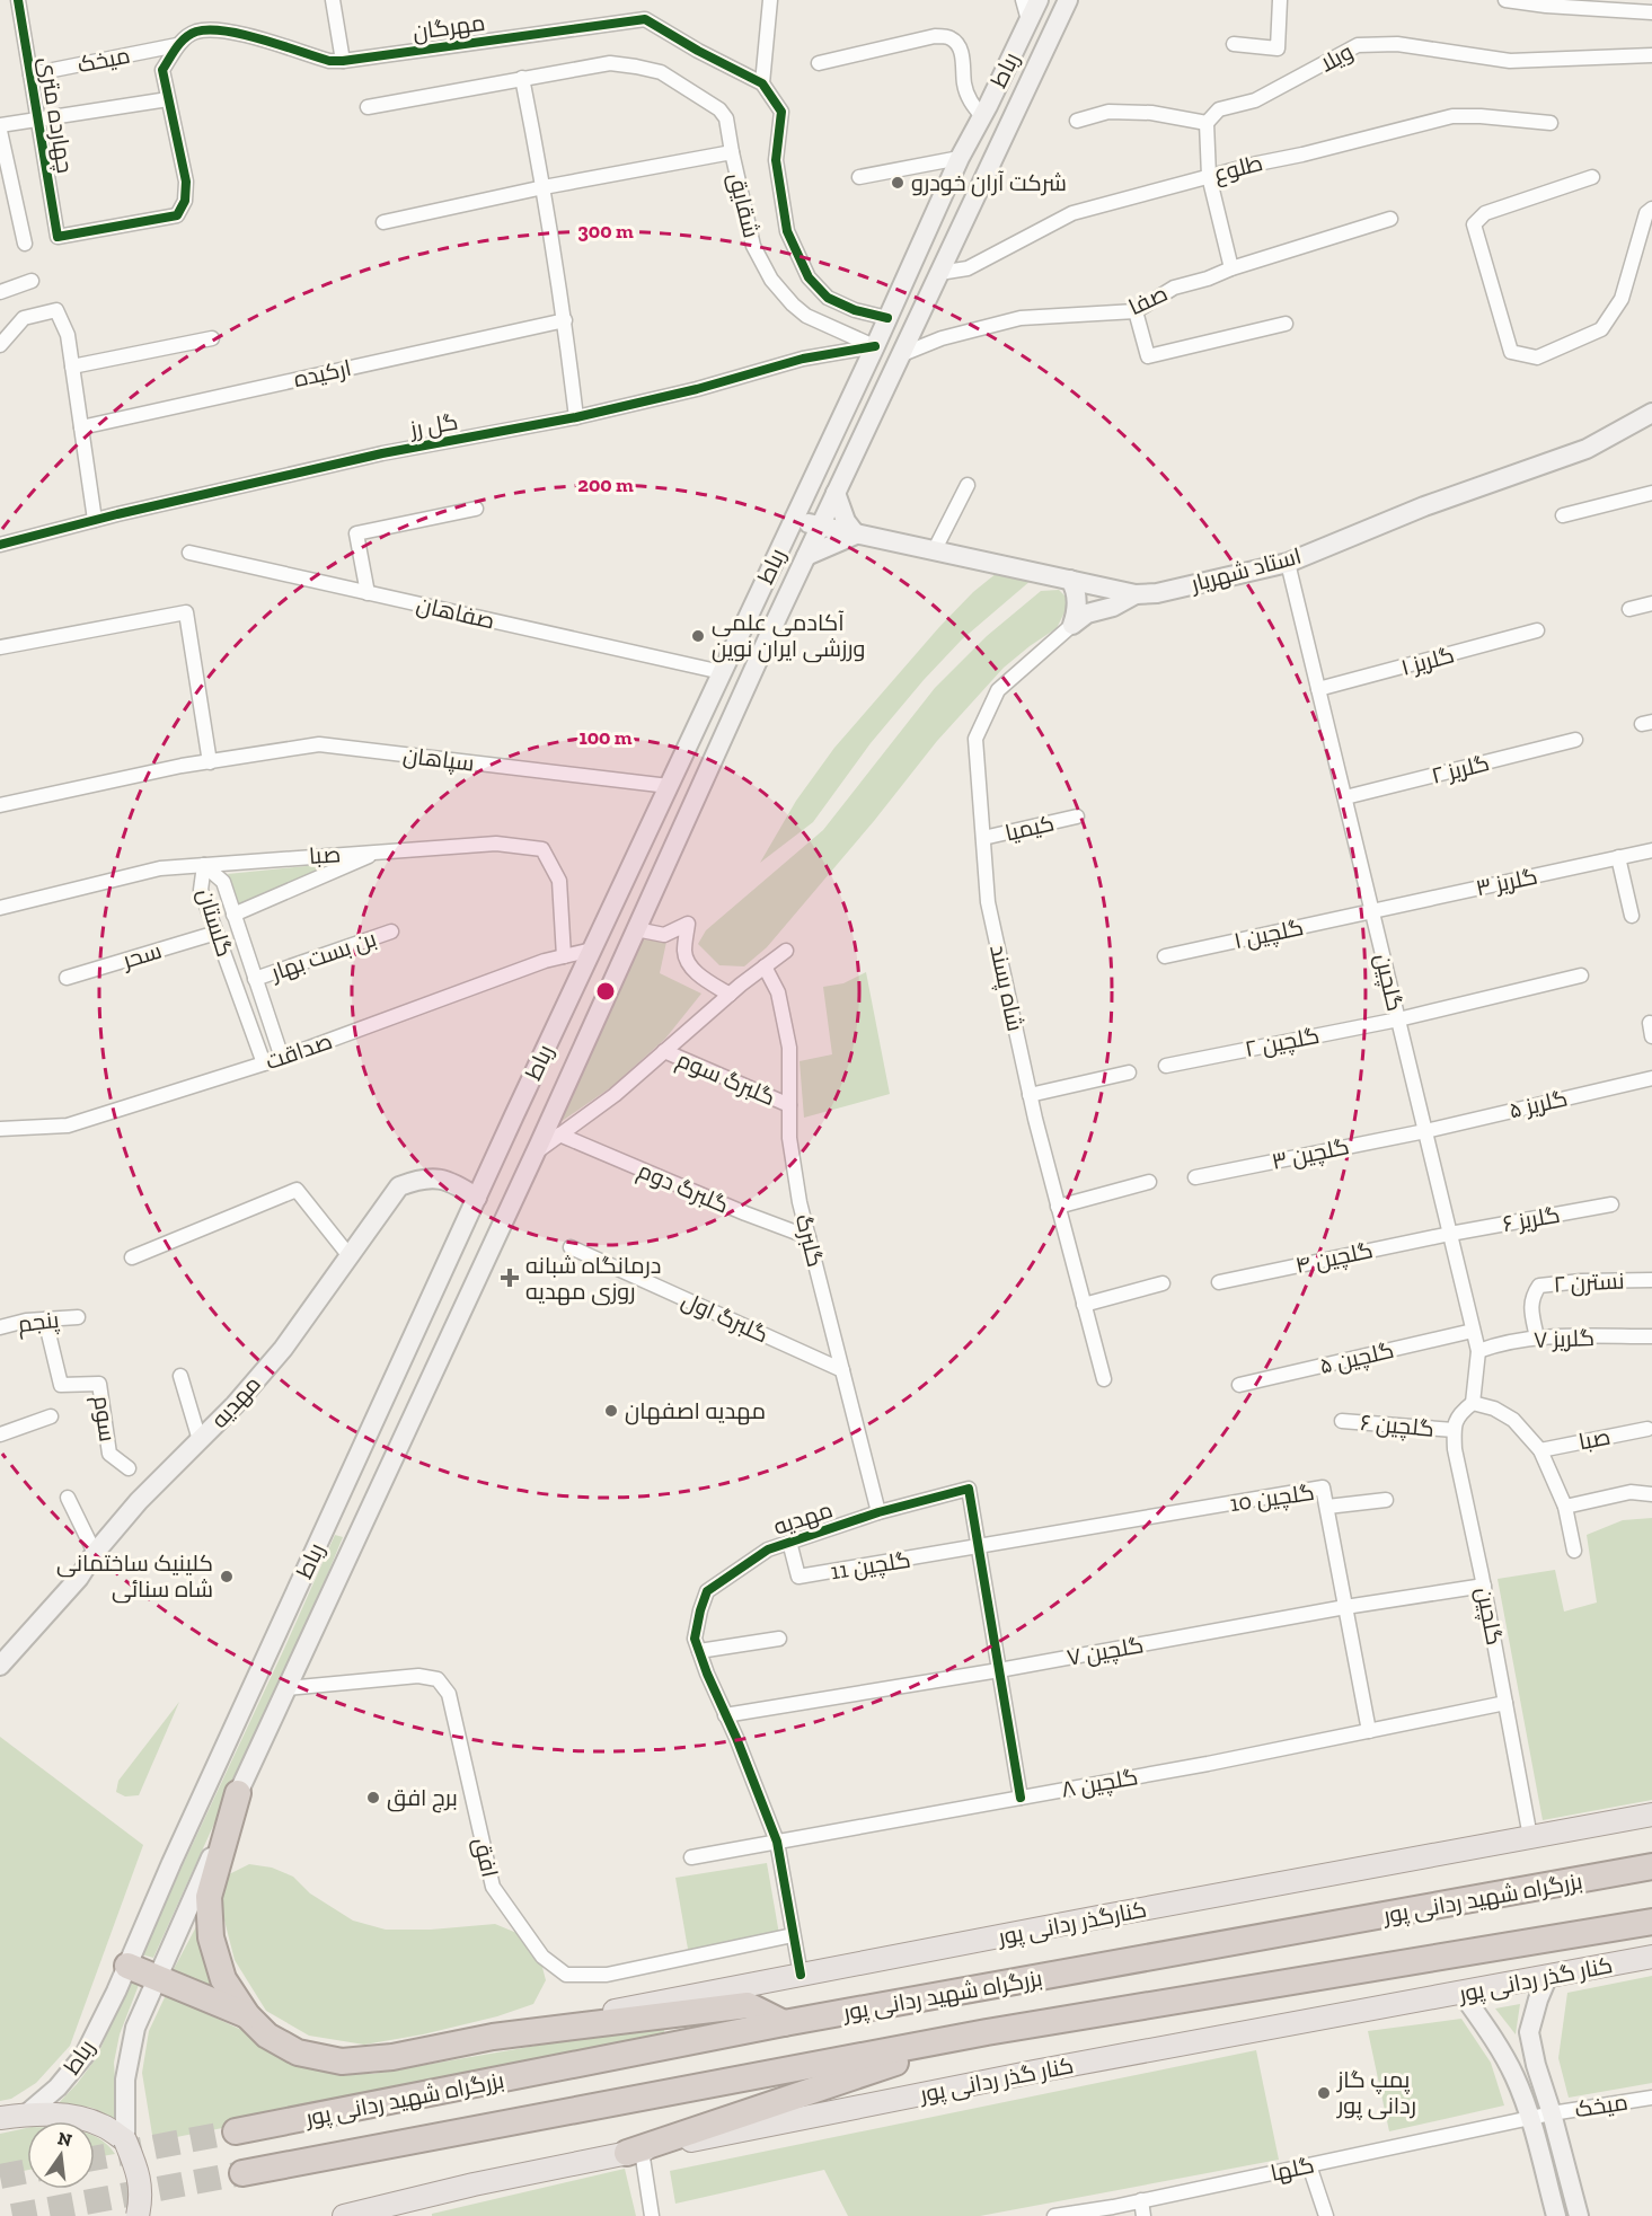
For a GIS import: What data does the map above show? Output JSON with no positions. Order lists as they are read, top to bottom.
{
  "streets": {
    "highway": ["بزرگراه شهید ردانی پور"],
    "main road": [
      "رباط",
      "استاد شهریار",
      "مهدیه",
      "کنارگذر ردانی پور",
      "کنار گذر ردانی پور"
    ],
    "street": [
      "مهرگان",
      "ویلا",
      "میخک",
      "چهارده متری",
      "طلوع",
      "شقایق",
      "صفا",
      "ارکیده",
      "گل رز",
      "صفاهان",
      "گلریز ۱",
      "سپاهان",
      "گلریز ۲",
      "کیمیا",
      "صبا",
      "گلریز ۳",
      "گلستان",
      "گلچین ۱",
      "سحر",
      "بن بست بهار",
      "گلچین",
      "شاه پسند",
      "گلچین ۲",
      "صداقت",
      "گلبرگ سوم",
      "گلریز ۵",
      "گلچین ۳",
      "گلبرگ دوم",
      "گلریز ۶",
      "گلبرگ",
      "گلچین ۴",
      "نسترن ۲",
      "گلبرگ اول",
      "پنجم",
      "گلریز ۷",
      "گلچین ۵",
      "سوم",
      "گلچین ۶",
      "گلچین 10",
      "گلچین 11",
      "گلچین ۷",
      "گلچین ۸",
      "افق",
      "گلها"
    ]
  },
  "crossings": [
    ["مهرگان", "میخک"],
    ["مهرگان", "رباط"],
    ["میخک", "چهارده متری"],
    ["میخک", "گلها"],
    ["رباط", "طلوع"],
    ["رباط", "شقایق"],
    ["رباط", "صفا"],
    ["رباط", "گل رز"],
    ["رباط", "استاد شهریار"],
    ["رباط", "صفاهان"],
    ["رباط", "سپاهان"],
    ["رباط", "صداقت"],
    ["رباط", "مهدیه"],
    ["رباط", "افق"],
    ["شقایق", "گل رز"],
    ["استاد شهریار", "گلچین"],
    ["گلریز ۱", "گلچین"],
    ["گلریز ۲", "گلچین"],
    ["کیمیا", "شاه پسند"],
    ["صبا", "گلستان"],
    ["صبا", "صداقت"],
    ["گلریز ۳", "گلچین ۱"],
    ["گلریز ۳", "گلچین"],
    ["گلستان", "سحر"],
    ["گلستان", "بن بست بهار"],
    ["گلستان", "صداقت"],
    ["گلچین ۱", "گلچین"],
    ["گلچین", "گلچین ۲"],
    ["گلچین", "گلریز ۵"],
    ["گلچین", "گلچین ۳"],
    ["گلچین", "گلریز ۶"],
    ["گلچین", "گلچین ۴"],
    ["گلچین", "گلریز ۷"],
    ["گلچین", "گلچین ۵"],
    ["گلچین", "گلچین ۶"],
    ["گلچین", "گلچین ۷"],
    ["گلچین", "گلچین ۸"],
    ["گلچین", "کنارگذر ردانی پور"],
    ["گلبرگ سوم", "گلبرگ"],
    ["گلریز ۵", "گلچین ۳"],
    ["گلبرگ دوم", "گلبرگ"],
    ["گلریز ۶", "گلچین ۴"],
    ["گلبرگ", "گلبرگ اول"],
    ["گلبرگ", "مهدیه"],
    ["نسترن ۲", "گلریز ۷"],
    ["پنجم", "سوم"],
    ["مهدیه", "گلچین 10"],
    ["مهدیه", "گلچین 11"],
    ["مهدیه", "گلچین ۷"],
    ["مهدیه", "گلچین ۸"],
    ["مهدیه", "افق"],
    ["مهدیه", "کنارگذر ردانی پور"],
    ["گلچین 10", "گلچین 11"],
    ["گلچین 10", "گلچین ۷"],
    ["گلچین 10", "گلچین ۸"]
  ],
  "places": {
    "other": [
      "شرکت آران خودرو",
      "آکادمی علمی ورزشی ایران نوین",
      "مهدیه اصفهان",
      "کلینیک ساختمانی شاه سنائی",
      "برج افق",
      "پمپ گاز ردانی پور"
    ],
    "health": ["درمانگاه شبانه روزی مهدیه"]
  },
  "north": "top",
  "rings": ["300 m", "200 m", "100 m"]
}
